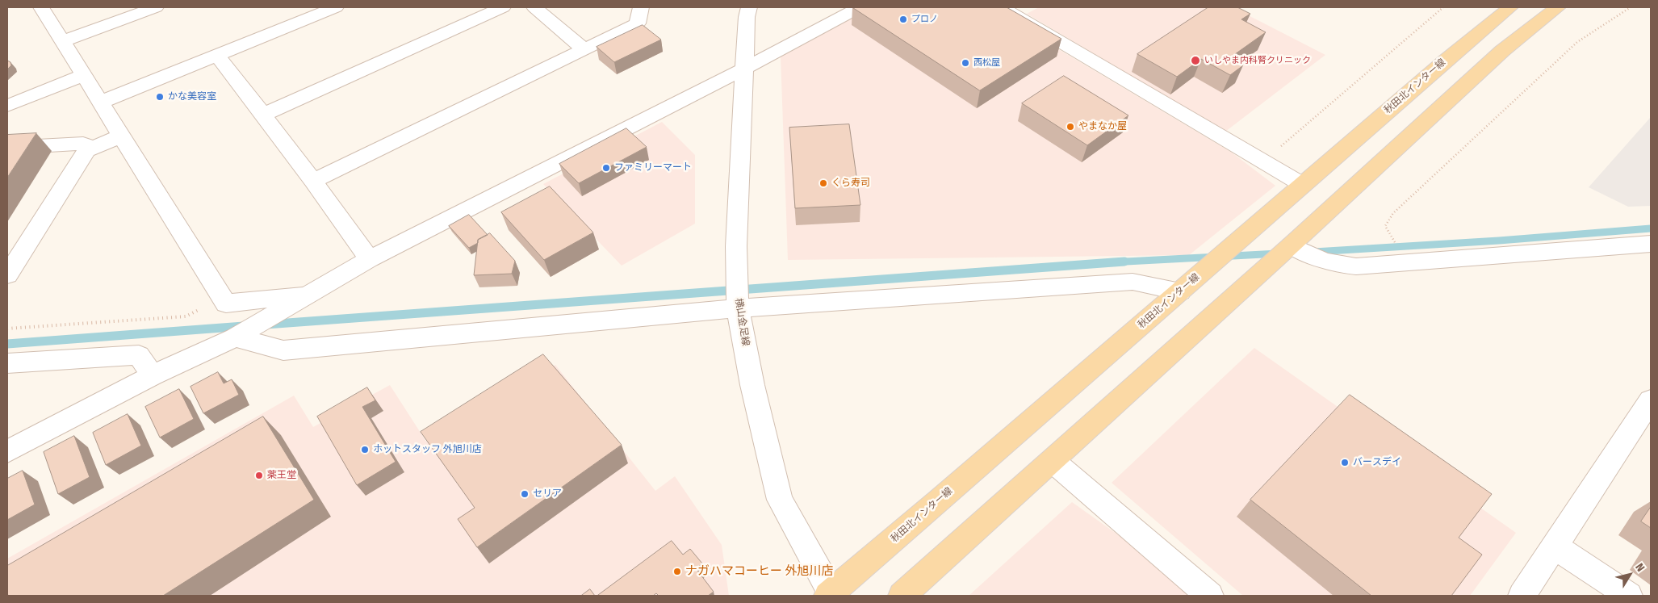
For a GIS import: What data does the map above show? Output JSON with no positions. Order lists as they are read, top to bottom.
{
  "streets": {
    "main road": ["秋田北インター線"],
    "street": ["横山金足線"]
  },
  "crossings": [
    ["秋田北インター線", "横山金足線"]
  ],
  "places": [
    "プロノ",
    "いしやま内科腎クリニック",
    "西松屋",
    "かな美容室",
    "やまなか屋",
    "ファミリーマート",
    "くら寿司",
    "ホットスタッフ 外旭川店",
    "バースデイ",
    "薬王堂",
    "セリア",
    "ナガハマコーヒー 外旭川店"
  ],
  "north": "top right"
}
